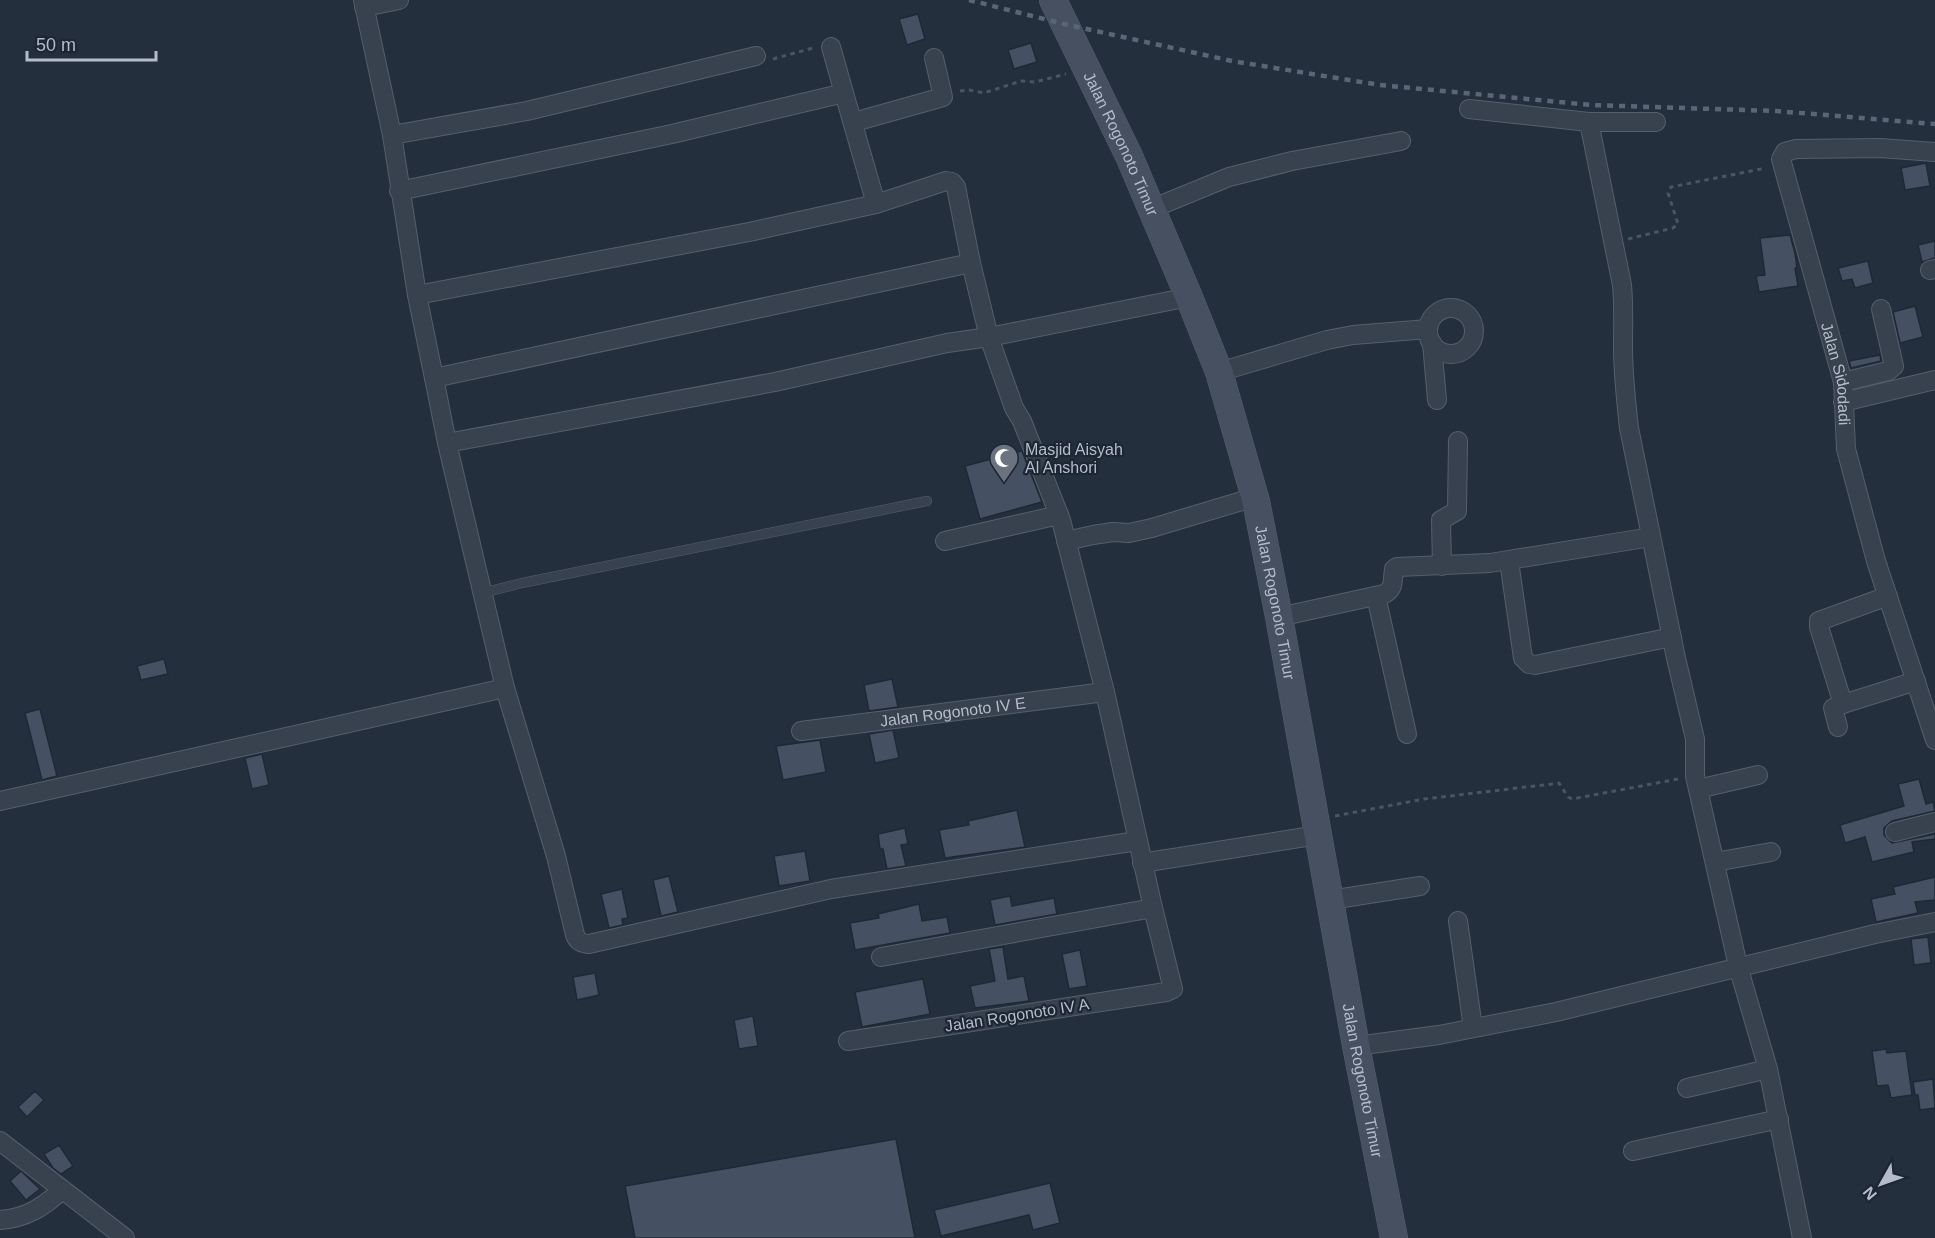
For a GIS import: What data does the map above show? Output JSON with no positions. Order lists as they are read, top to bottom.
{
  "streets": {
    "main road": ["Jalan Rogonoto Timur"],
    "street": ["Jalan Sidodadi", "Jalan Rogonoto IV E", "Jalan Rogonoto IV A"]
  },
  "places": {
    "mosque": ["Masjid Aisyah Al Anshori"]
  },
  "scale_bar": "50 m",
  "north": "bottom left"
}
